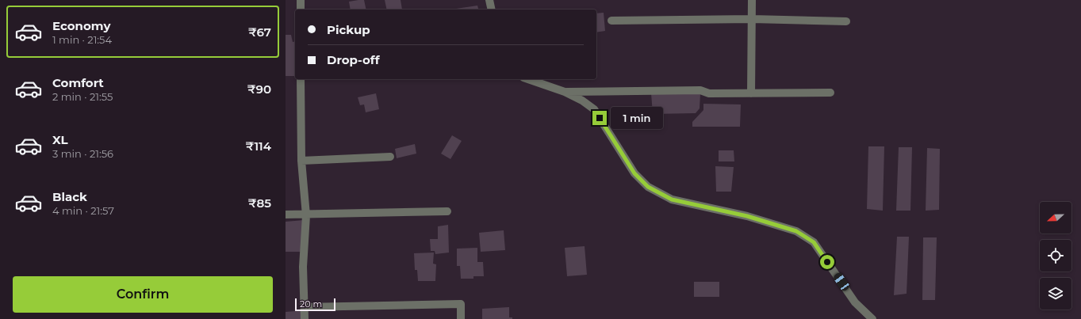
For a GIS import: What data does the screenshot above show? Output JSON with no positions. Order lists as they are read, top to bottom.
{
  "scale_bar": "20 m",
  "north": "left",
  "page": {
    "list": [
      {
        "name": "Economy",
        "note": "1 min · 21:54",
        "value": "₹67"
      },
      {
        "name": "Comfort",
        "note": "2 min · 21:55",
        "value": "₹90"
      },
      {
        "name": "XL",
        "note": "3 min · 21:56",
        "value": "₹114"
      },
      {
        "name": "Black",
        "note": "4 min · 21:57",
        "value": "₹85"
      }
    ],
    "banner": ["Pickup", "Drop-off"],
    "bubble": "1 min",
    "buttons": "Confirm",
    "scale": "20 m"
  }
}
